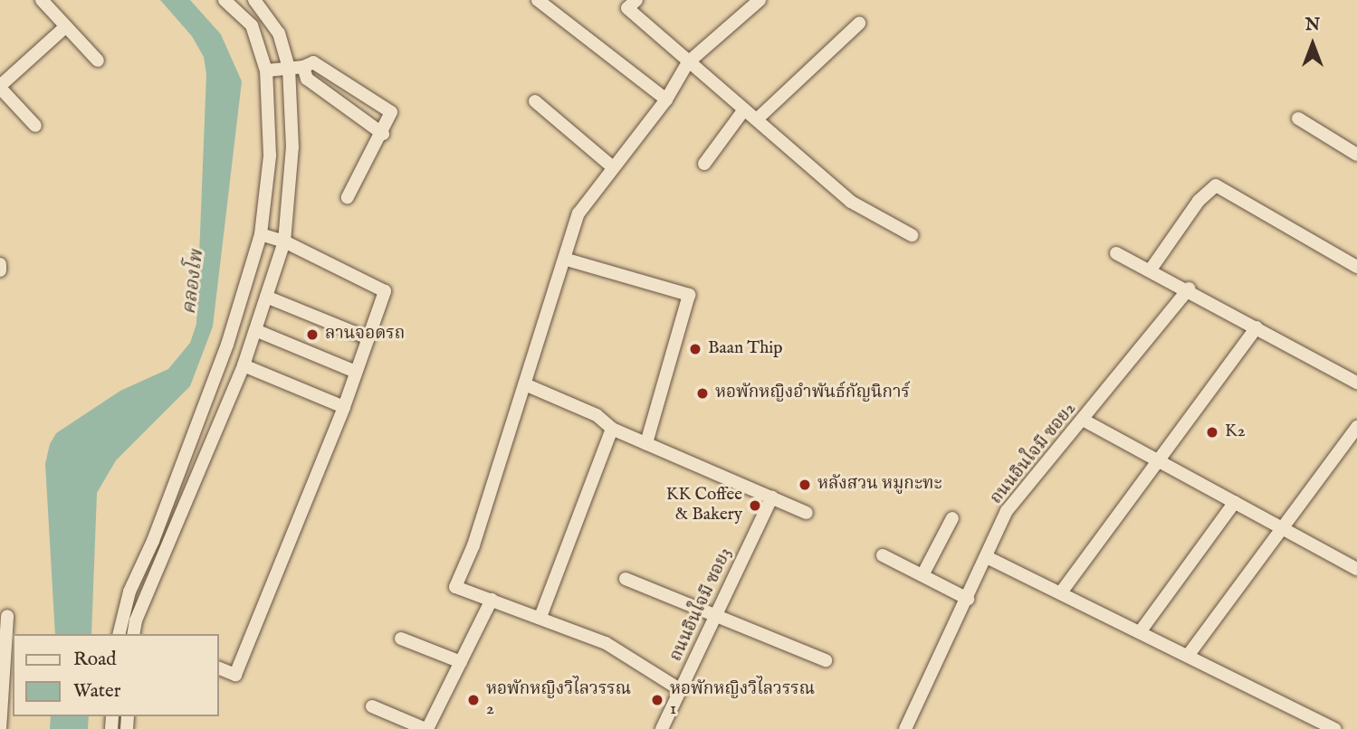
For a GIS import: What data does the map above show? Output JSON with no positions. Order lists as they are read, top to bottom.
{
  "streets": {
    "street": ["ถนนอินใจมี ซอย2", "ถนนอินใจมี ซอย3"]
  },
  "water": ["คลองโพ"],
  "places": [
    "ลานจอดรถ",
    "Baan Thip",
    "หอพักหญิงอำพันธ์กัญนิการ์",
    "K2",
    "หลังสวน หมูกะทะ",
    "KK Coffee & Bakery",
    "หอพักหญิงวิไลวรรณ 2",
    "หอพักหญิงวิไลวรรณ 1"
  ],
  "legend": ["Road", "Water"],
  "north": "top"
}
